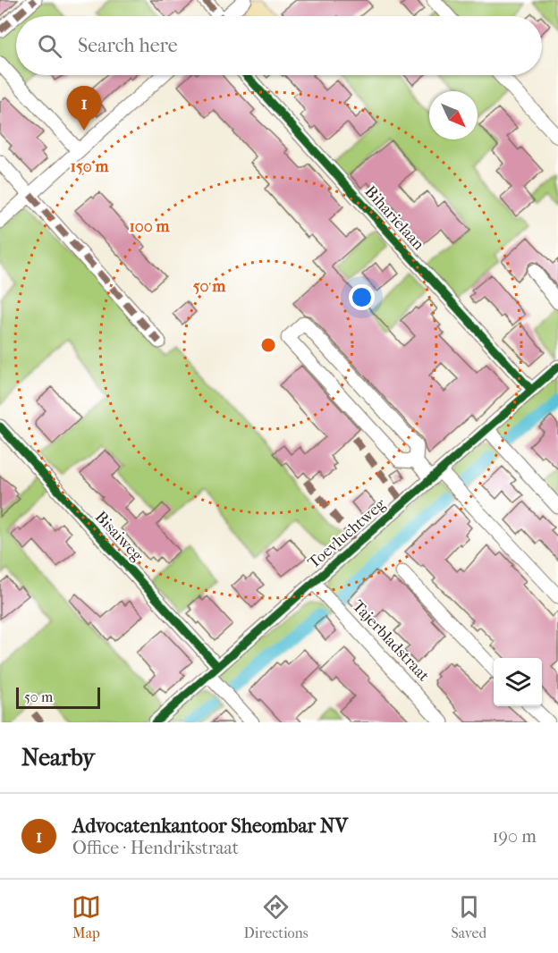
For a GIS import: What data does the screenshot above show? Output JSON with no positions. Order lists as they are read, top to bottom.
{
  "streets": {
    "street": [
      "Biharielaan",
      "Toevluchtweg",
      "Bisaiweg",
      "Tajerbladstraat"
    ]
  },
  "crossings": [
    ["Biharielaan", "Toevluchtweg"],
    ["Toevluchtweg", "Bisaiweg"],
    ["Toevluchtweg", "Tajerbladstraat"]
  ],
  "scale_bar": "50 m",
  "north": "bottom right",
  "page": {
    "search": "Search here",
    "pins": "1",
    "scale": "50 m",
    "heading": "Nearby",
    "list": [
      {
        "mark": "1",
        "name": "Advocatenkantoor Sheombar NV",
        "note": "Office · Hendrikstraat",
        "value": "190 m"
      }
    ],
    "nav": ["Map", "Directions", "Saved"]
  },
  "rings": ["150 m", "100 m", "50 m"]
}
